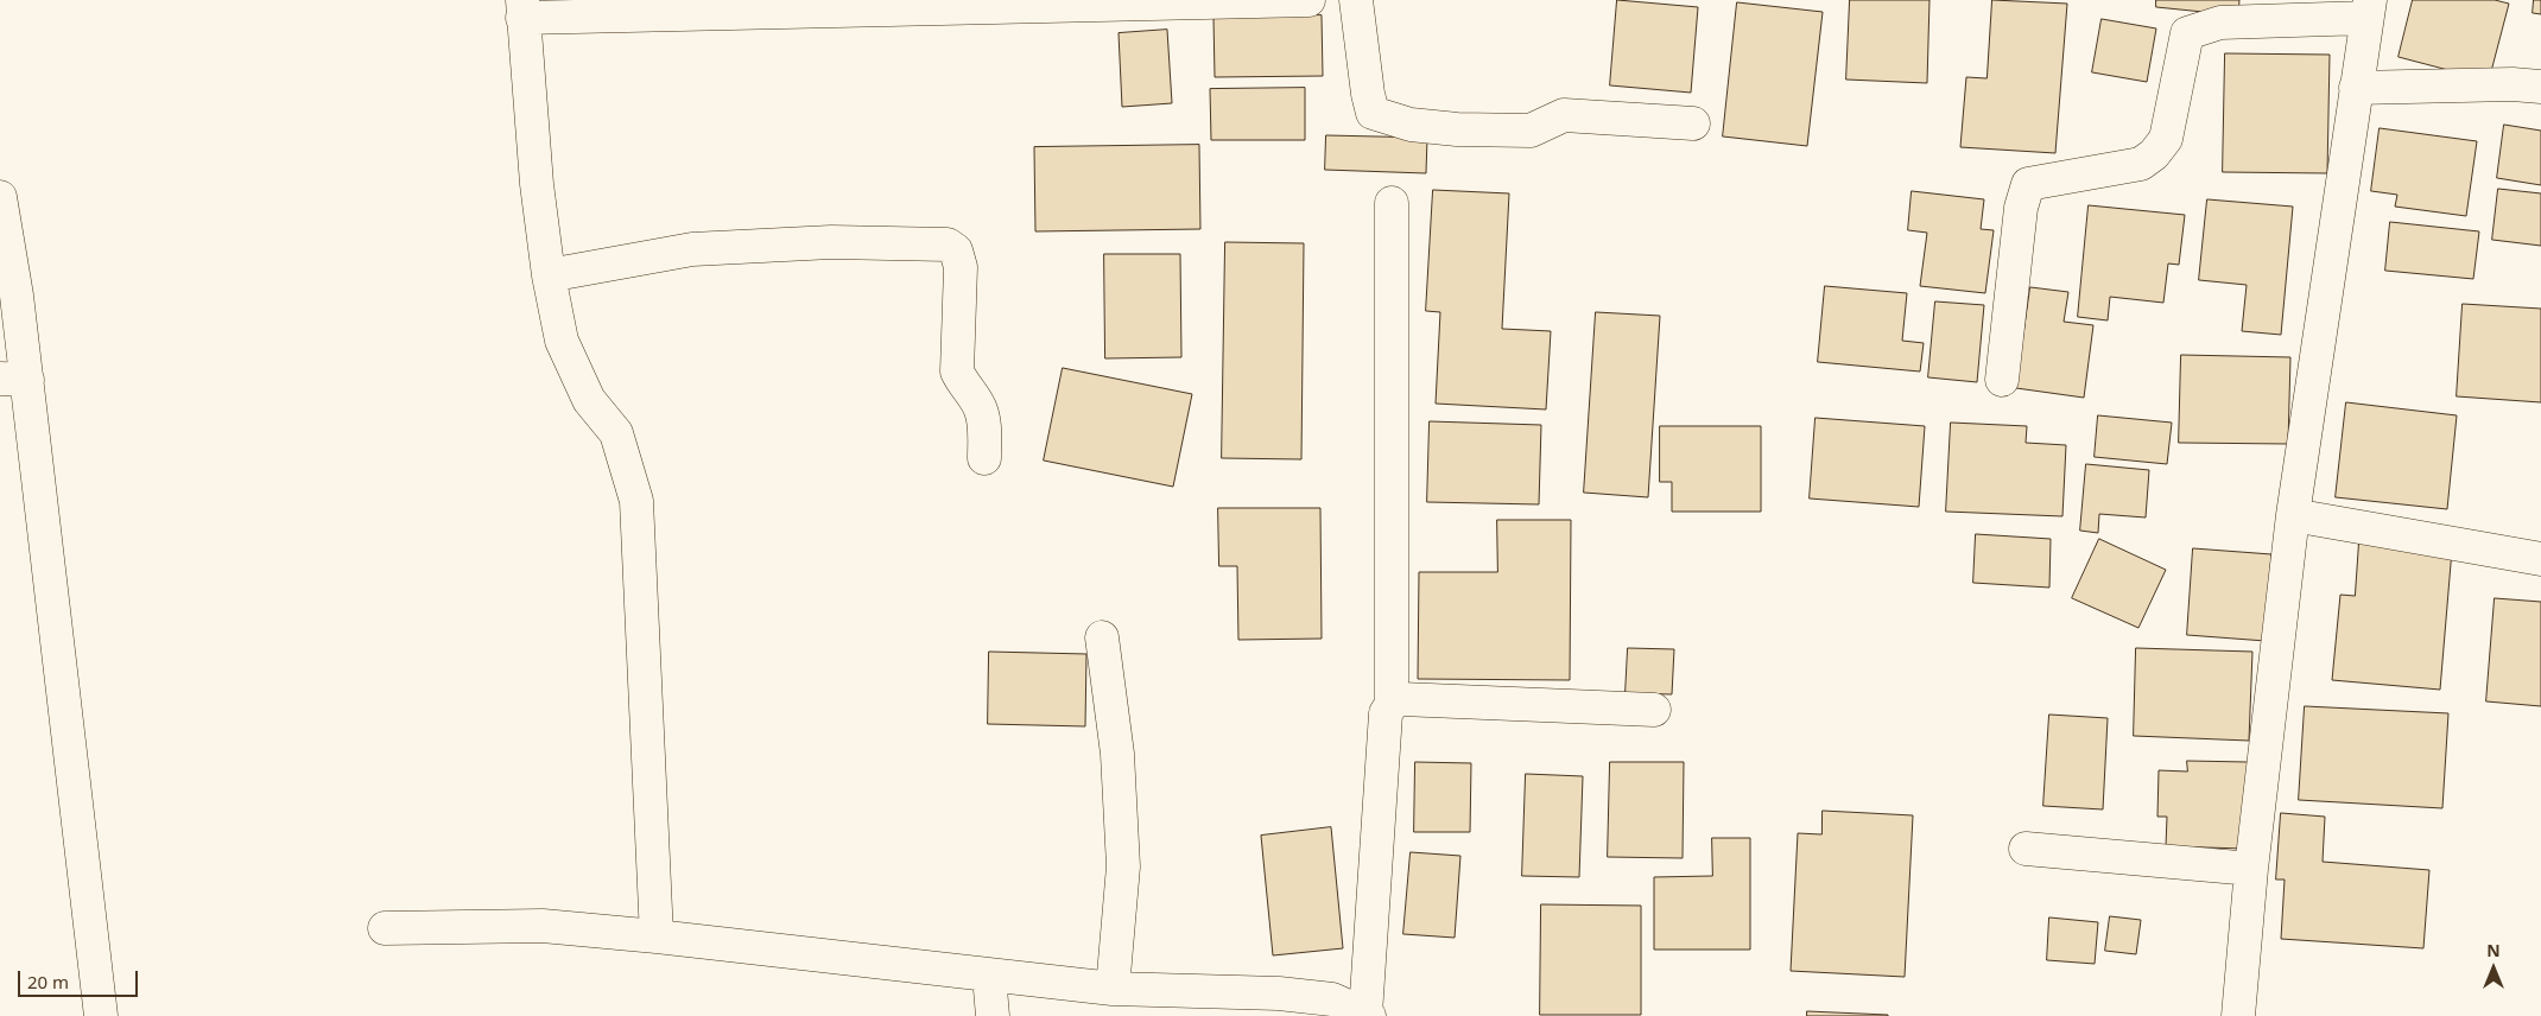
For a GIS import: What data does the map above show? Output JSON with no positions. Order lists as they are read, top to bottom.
{
  "scale_bar": "20 m",
  "north": "top"
}
